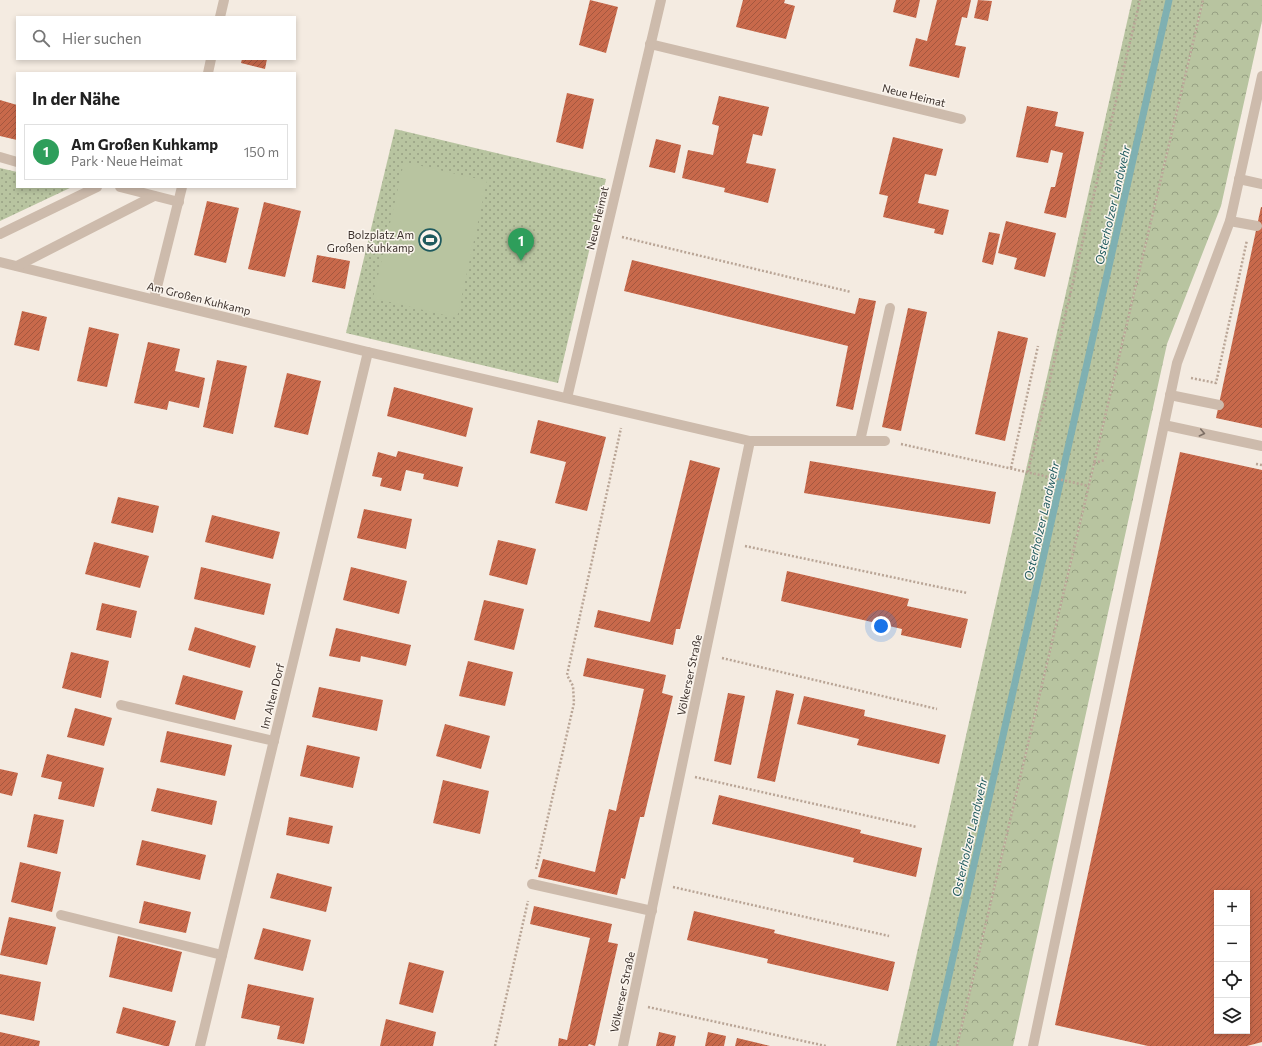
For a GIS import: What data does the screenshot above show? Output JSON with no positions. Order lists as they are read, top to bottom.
{
  "streets": {
    "street": [
      "Neue Heimat",
      "Am Großen Kuhkamp",
      "Völkerser Straße",
      "Im Alten Dorf"
    ]
  },
  "crossings": [
    ["Neue Heimat", "Am Großen Kuhkamp"],
    ["Am Großen Kuhkamp", "Völkerser Straße"],
    ["Am Großen Kuhkamp", "Im Alten Dorf"]
  ],
  "water": ["Osterholzer Landwehr"],
  "places": {
    "sports": ["Bolzplatz Am Großen Kuhkamp"]
  },
  "page": {
    "search": "Hier suchen",
    "heading": "In der Nähe",
    "list": [
      {
        "mark": "1",
        "name": "Am Großen Kuhkamp",
        "note": "Park · Neue Heimat",
        "value": "150 m"
      }
    ],
    "pins": "1",
    "map_buttons": ["+", "−"]
  }
}
